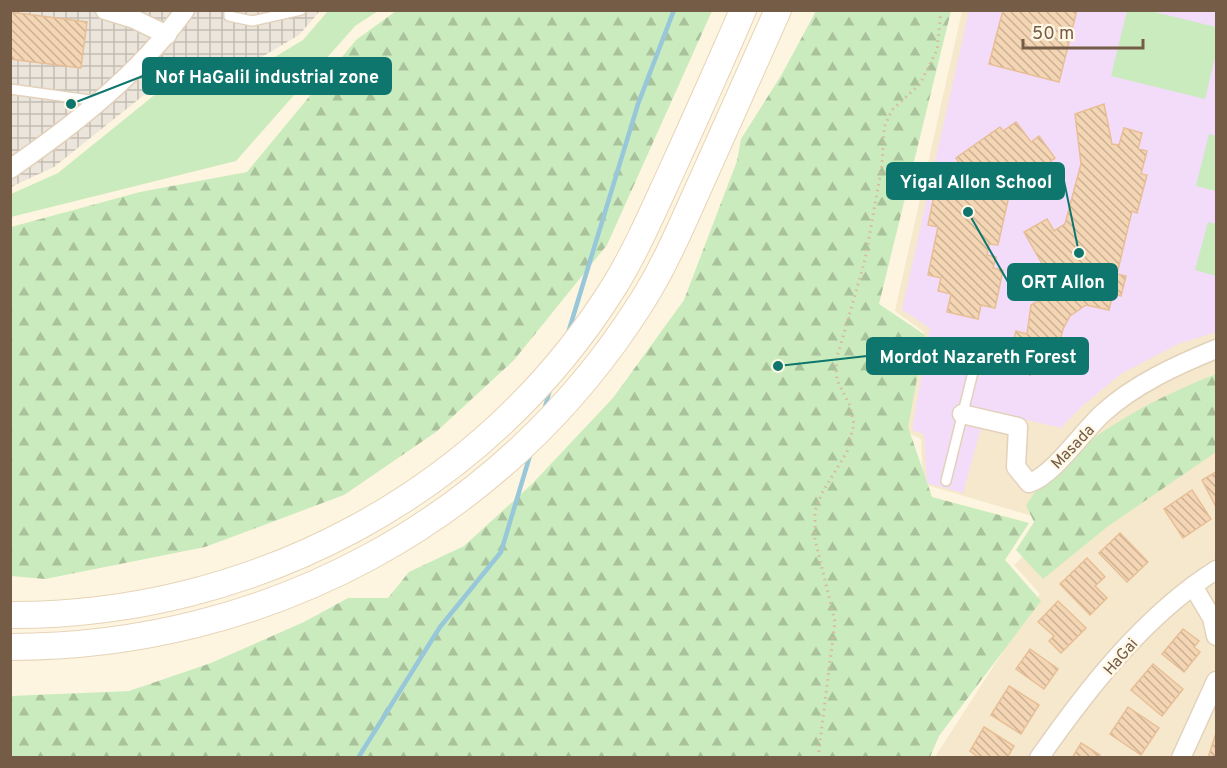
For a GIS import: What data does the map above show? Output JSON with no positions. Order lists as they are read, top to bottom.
{
  "streets": {
    "street": ["Masada", "HaGai"]
  },
  "places": [
    "Nof HaGalil industrial zone",
    "ORT Allon",
    "Yigal Allon School",
    "Mordot Nazareth Forest"
  ],
  "scale_bar": "50 m"
}
